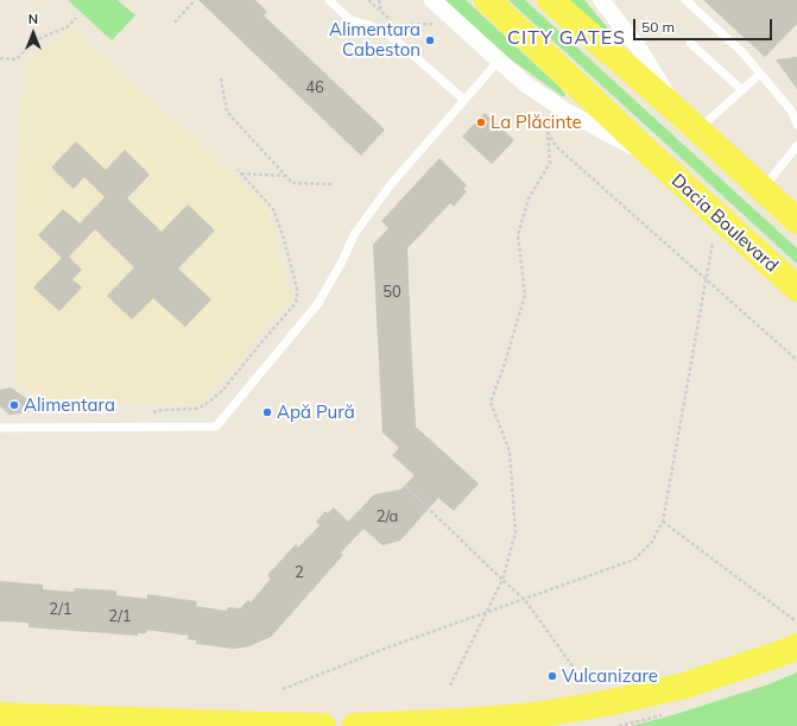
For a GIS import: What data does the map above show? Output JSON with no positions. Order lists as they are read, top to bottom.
{
  "streets": {
    "main road": ["Dacia Boulevard"]
  },
  "districts": ["CITY GATES"],
  "places": [
    "Alimentara Cabeston",
    "La Plăcinte",
    "Alimentara",
    "Apă Pură",
    "Vulcanizare"
  ],
  "house_numbers": [
    "46",
    "50",
    "2/a",
    "2",
    "2/1",
    "2/1"
  ],
  "scale_bar": "50 m",
  "north": "top"
}
